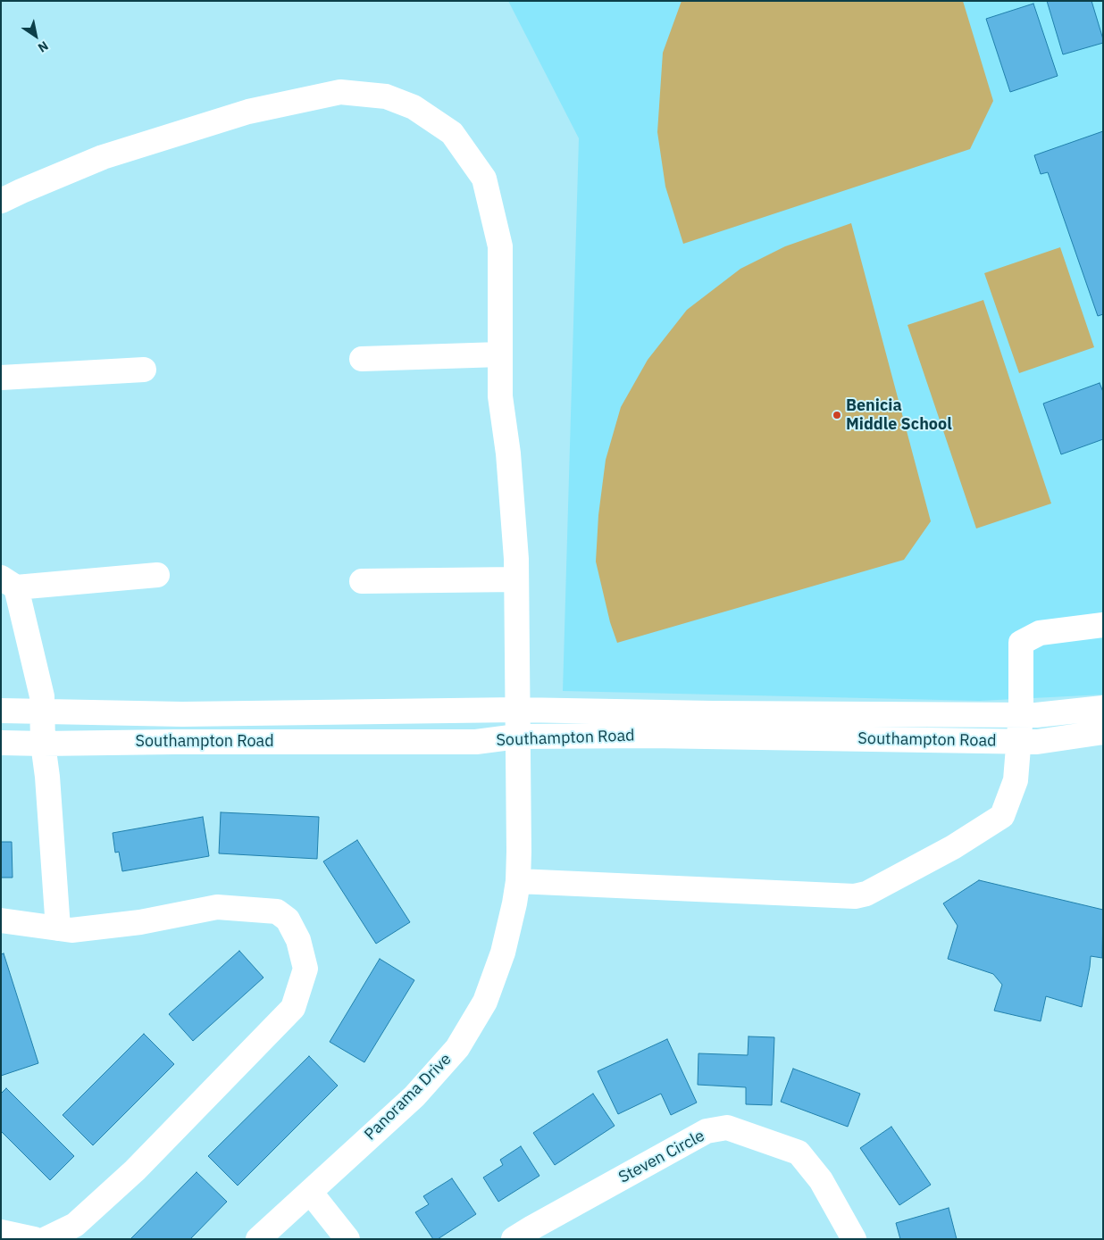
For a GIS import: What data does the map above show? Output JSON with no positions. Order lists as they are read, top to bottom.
{
  "streets": {
    "street": ["Southampton Road", "Panorama Drive", "Steven Circle"]
  },
  "crossings": [
    ["Southampton Road", "Panorama Drive"]
  ],
  "places": ["Benicia Middle School"],
  "north": "bottom right"
}
